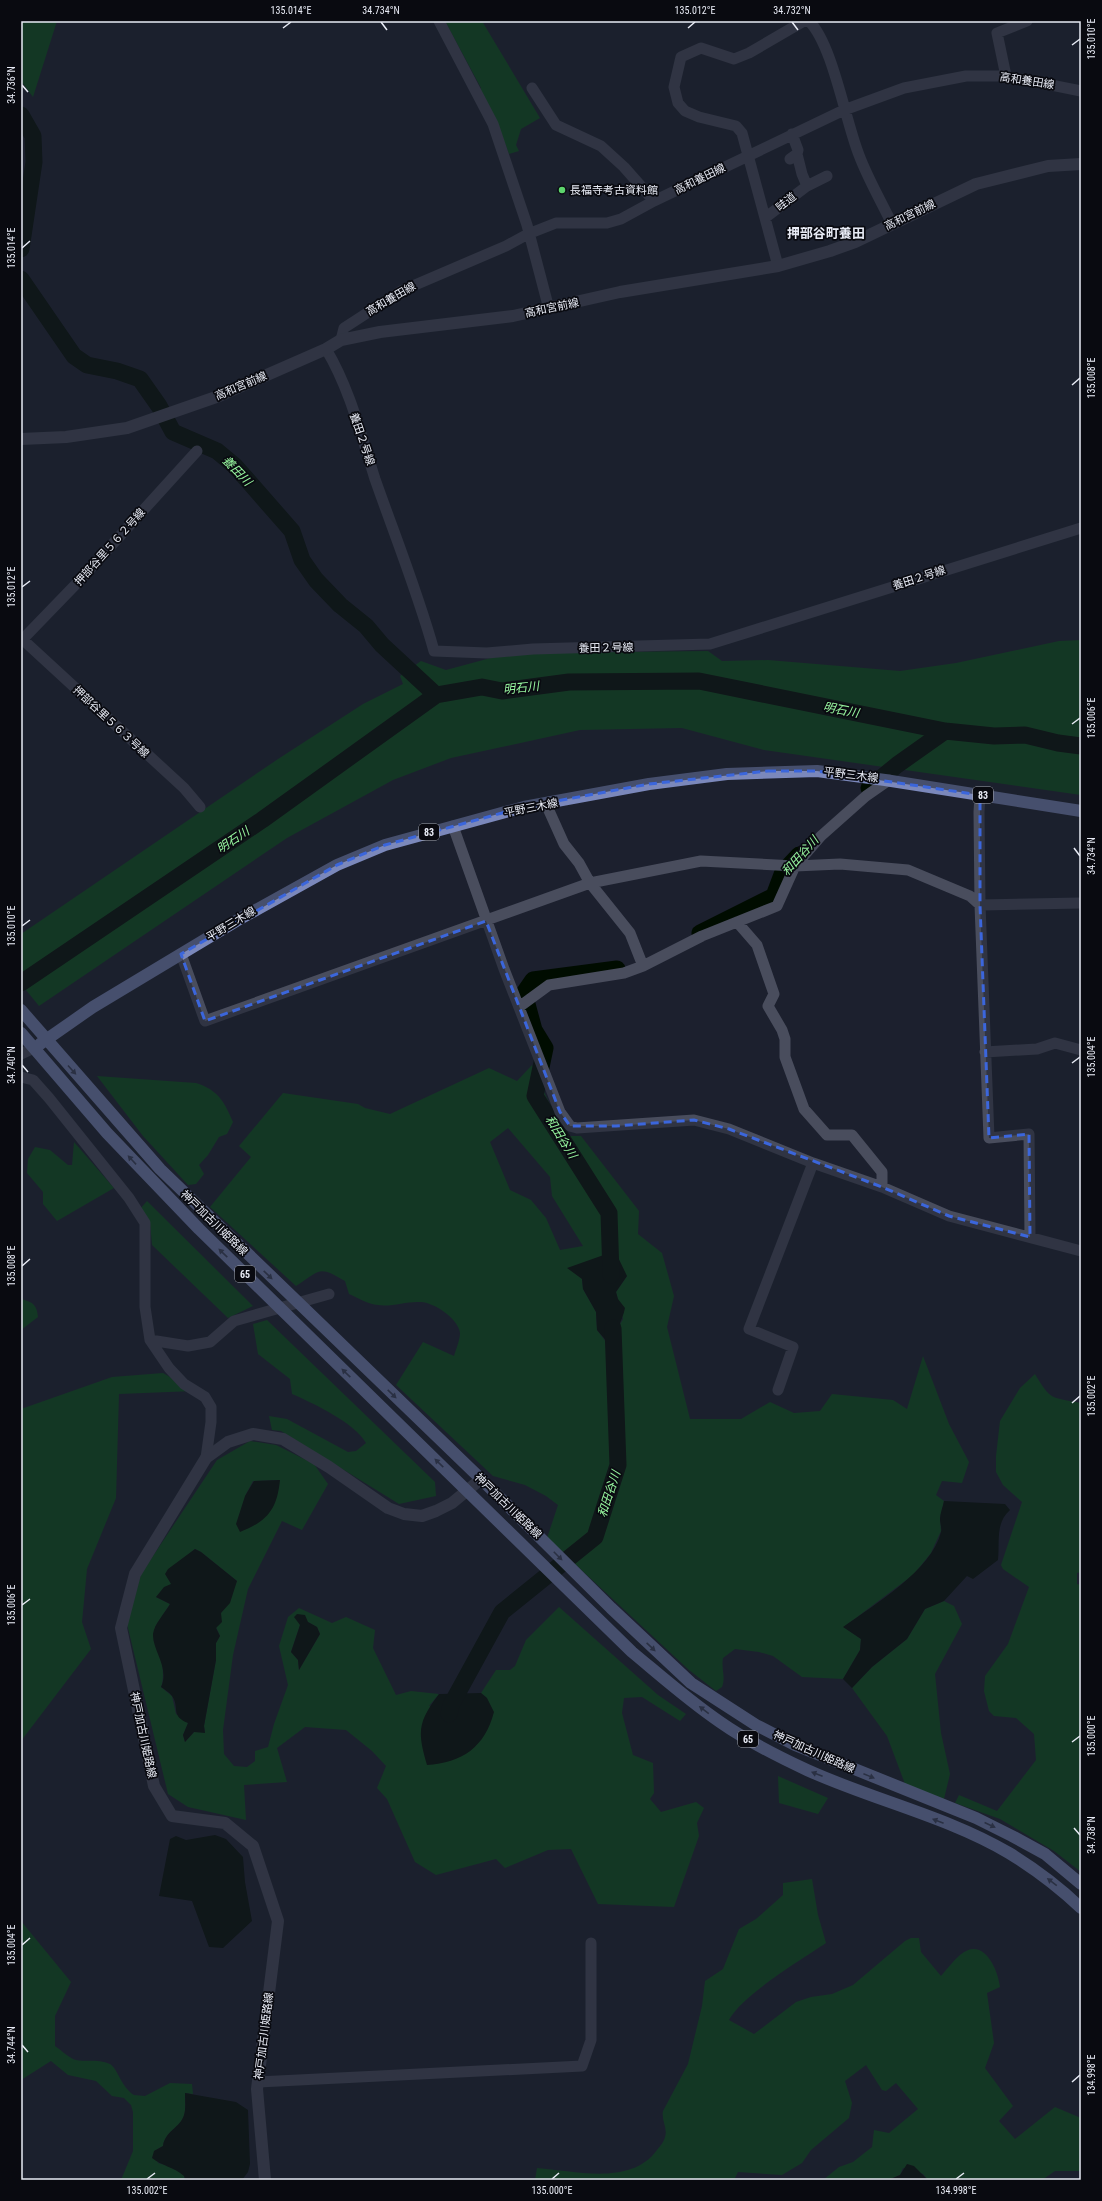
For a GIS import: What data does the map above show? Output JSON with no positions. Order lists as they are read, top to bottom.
{
  "streets": {
    "main road": [
      "平野三木線",
      "83",
      "神戸加古川姫路線",
      "65"
    ],
    "street": [
      "高和養田線",
      "畦道",
      "高和宮前線",
      "養田２号線",
      "押部谷里５６２号線",
      "押部谷里５６３号線"
    ]
  },
  "crossings": [
    ["高和養田線", "畦道"],
    ["高和養田線", "高和宮前線"],
    ["高和宮前線", "養田２号線"],
    ["押部谷里５６２号線", "押部谷里５６３号線"],
    ["平野三木線", "神戸加古川姫路線"]
  ],
  "districts": ["押部谷町養田"],
  "water": ["養田川", "明石川", "和田谷川"],
  "places": ["長福寺考古資料館"],
  "coordinates": [
    "135.014°E",
    "34.734°N",
    "135.012°E",
    "34.732°N",
    "135.010°E",
    "34.736°N",
    "135.008°E",
    "135.006°E",
    "135.004°E",
    "34.740°N",
    "135.002°E",
    "135.000°E",
    "34.738°N",
    "34.744°N",
    "134.998°E"
  ]
}
